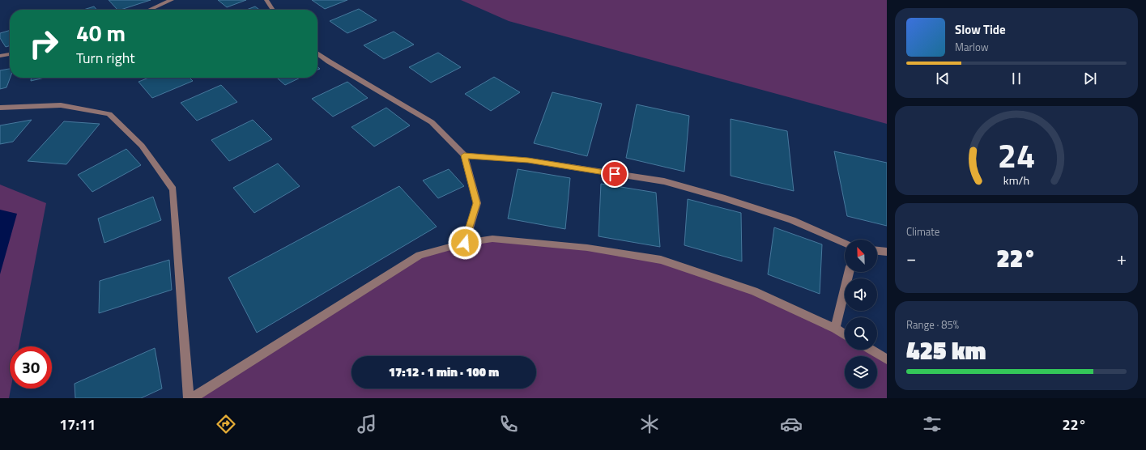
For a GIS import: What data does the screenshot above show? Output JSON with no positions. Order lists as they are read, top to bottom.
{
  "north": "top left",
  "page": {
    "turn": ["40 m", "Turn right"],
    "song": ["Slow Tide", "Marlow"],
    "tile": [
      "Climate",
      ["Range · 85%", "425 km"]
    ],
    "heat": ["−", "22°", "+"],
    "limit": "30",
    "trip": "17:12 · 1 min · 100 m",
    "tabs": ["17:11", "22°"],
    "gauge": ["24", "km/h"]
  }
}
